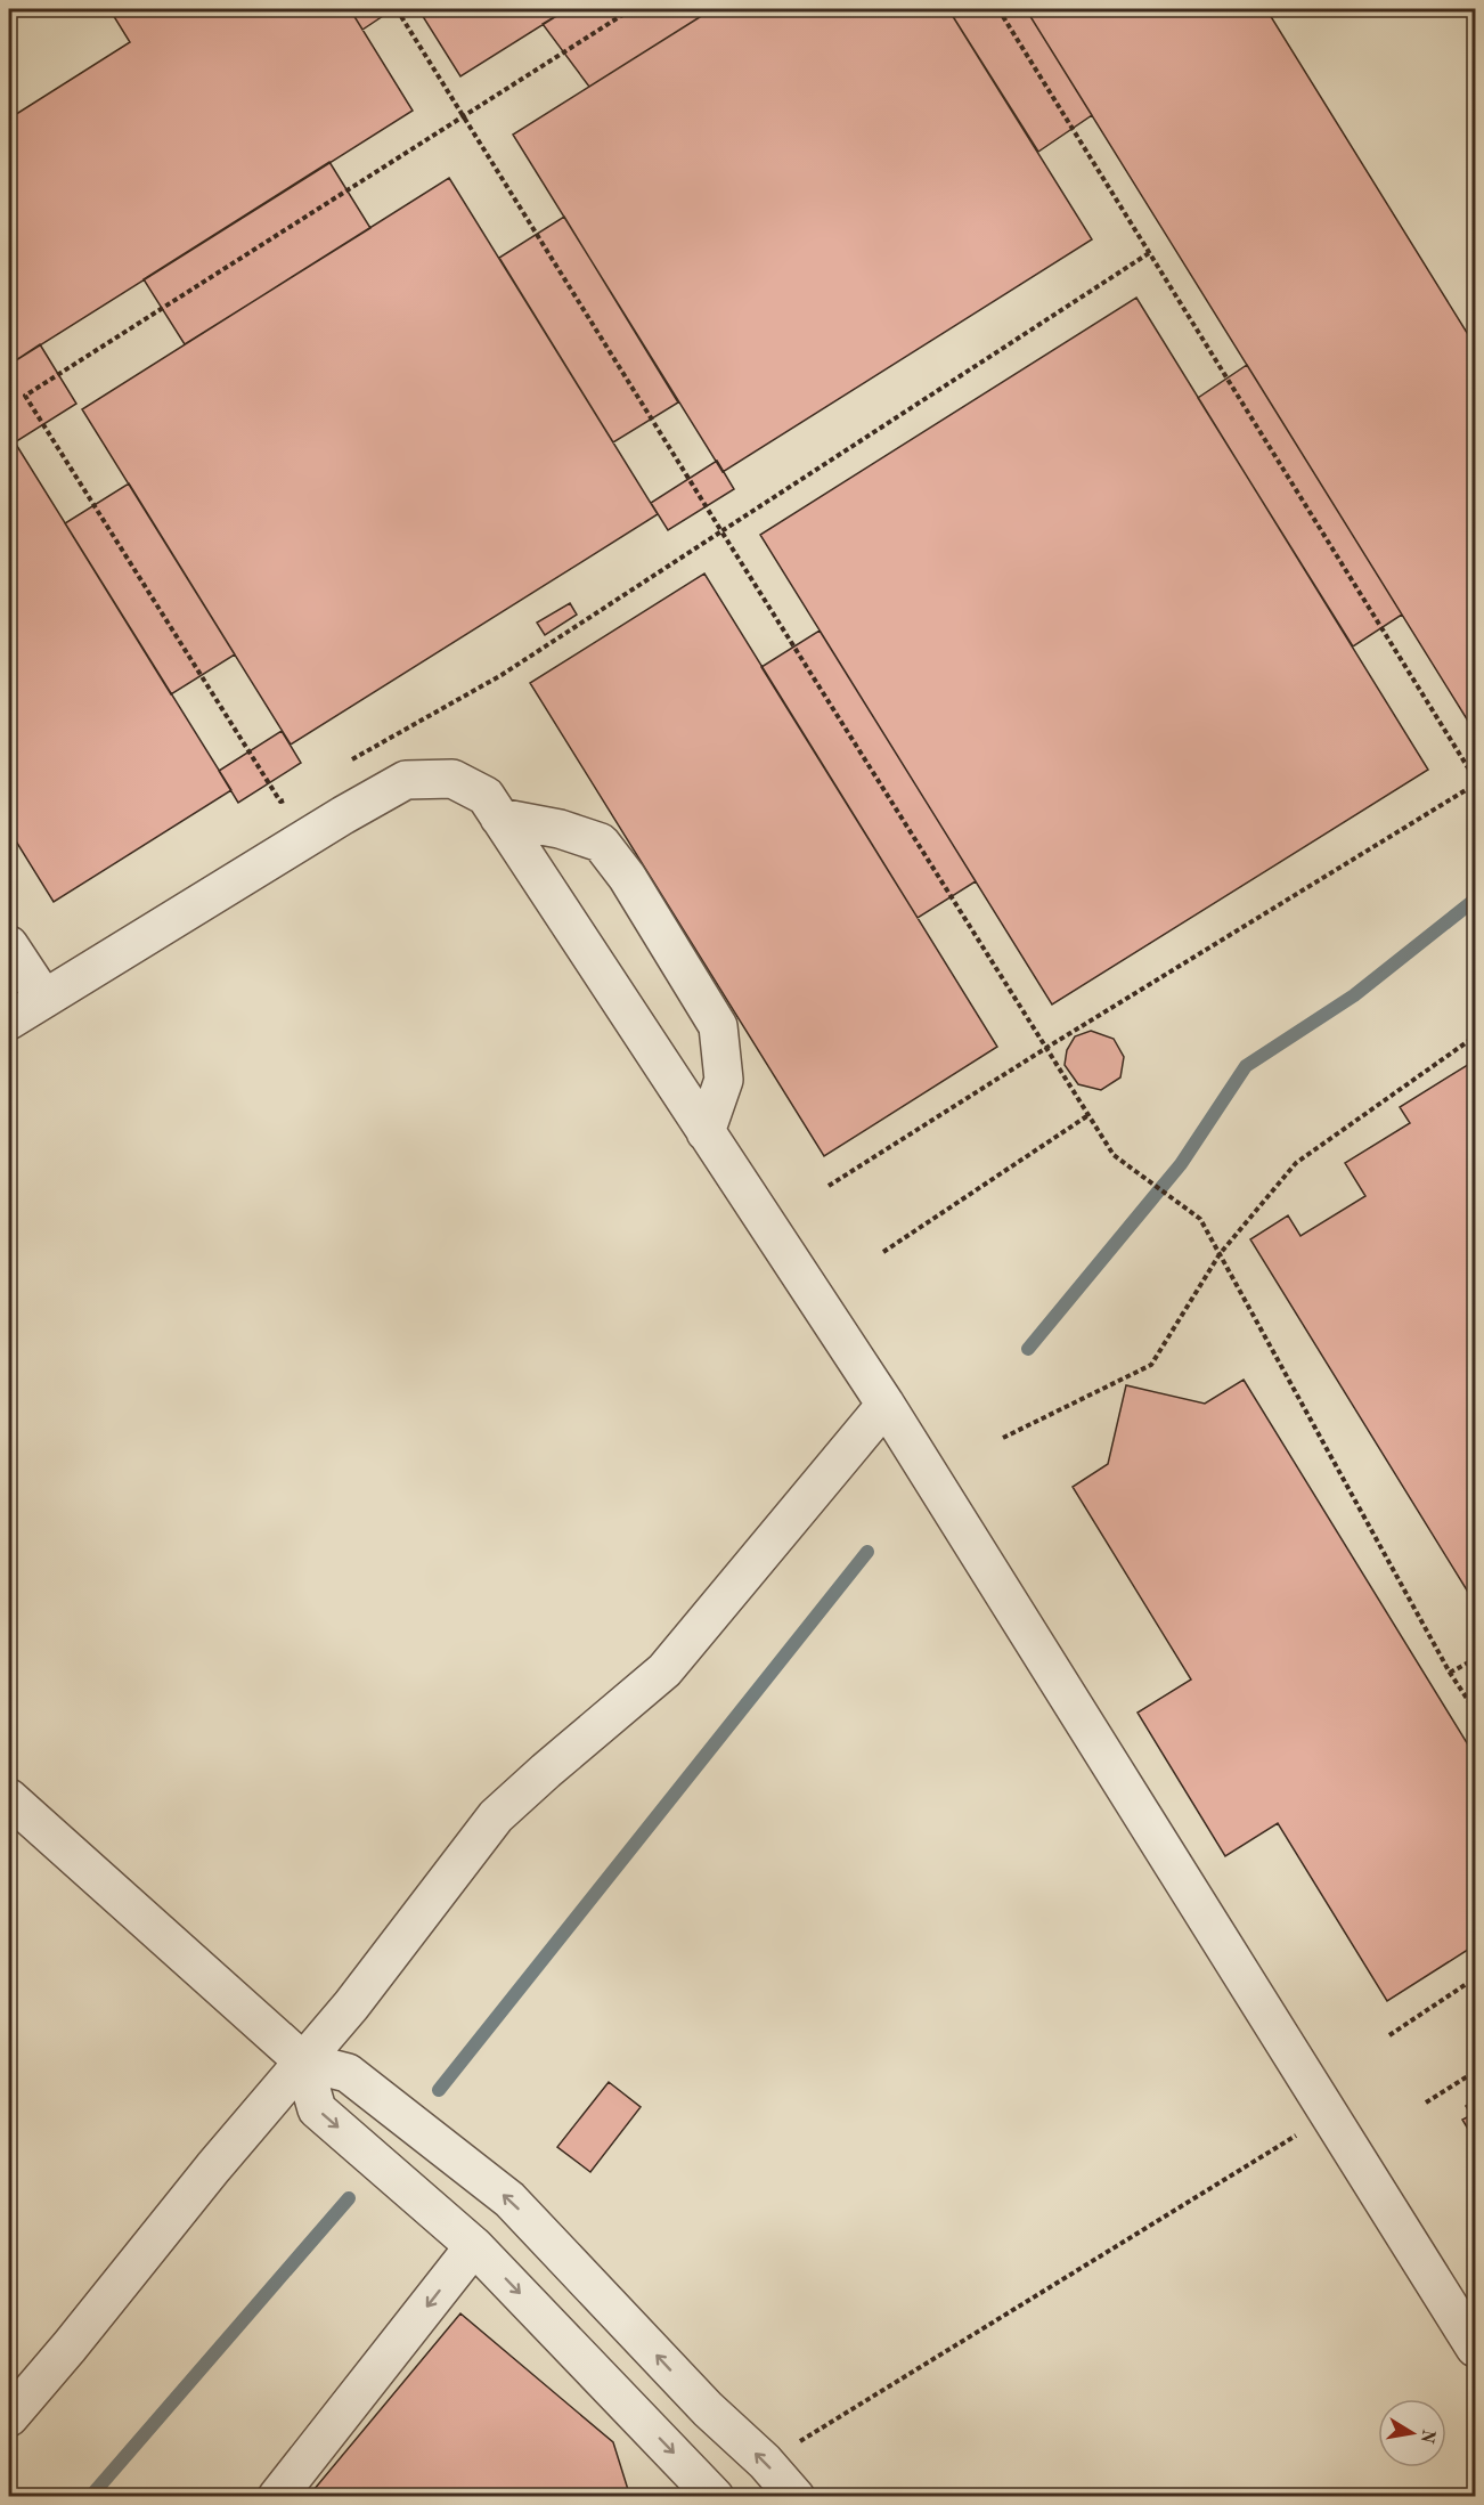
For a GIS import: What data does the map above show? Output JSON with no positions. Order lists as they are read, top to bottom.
{
  "north": "right"
}
